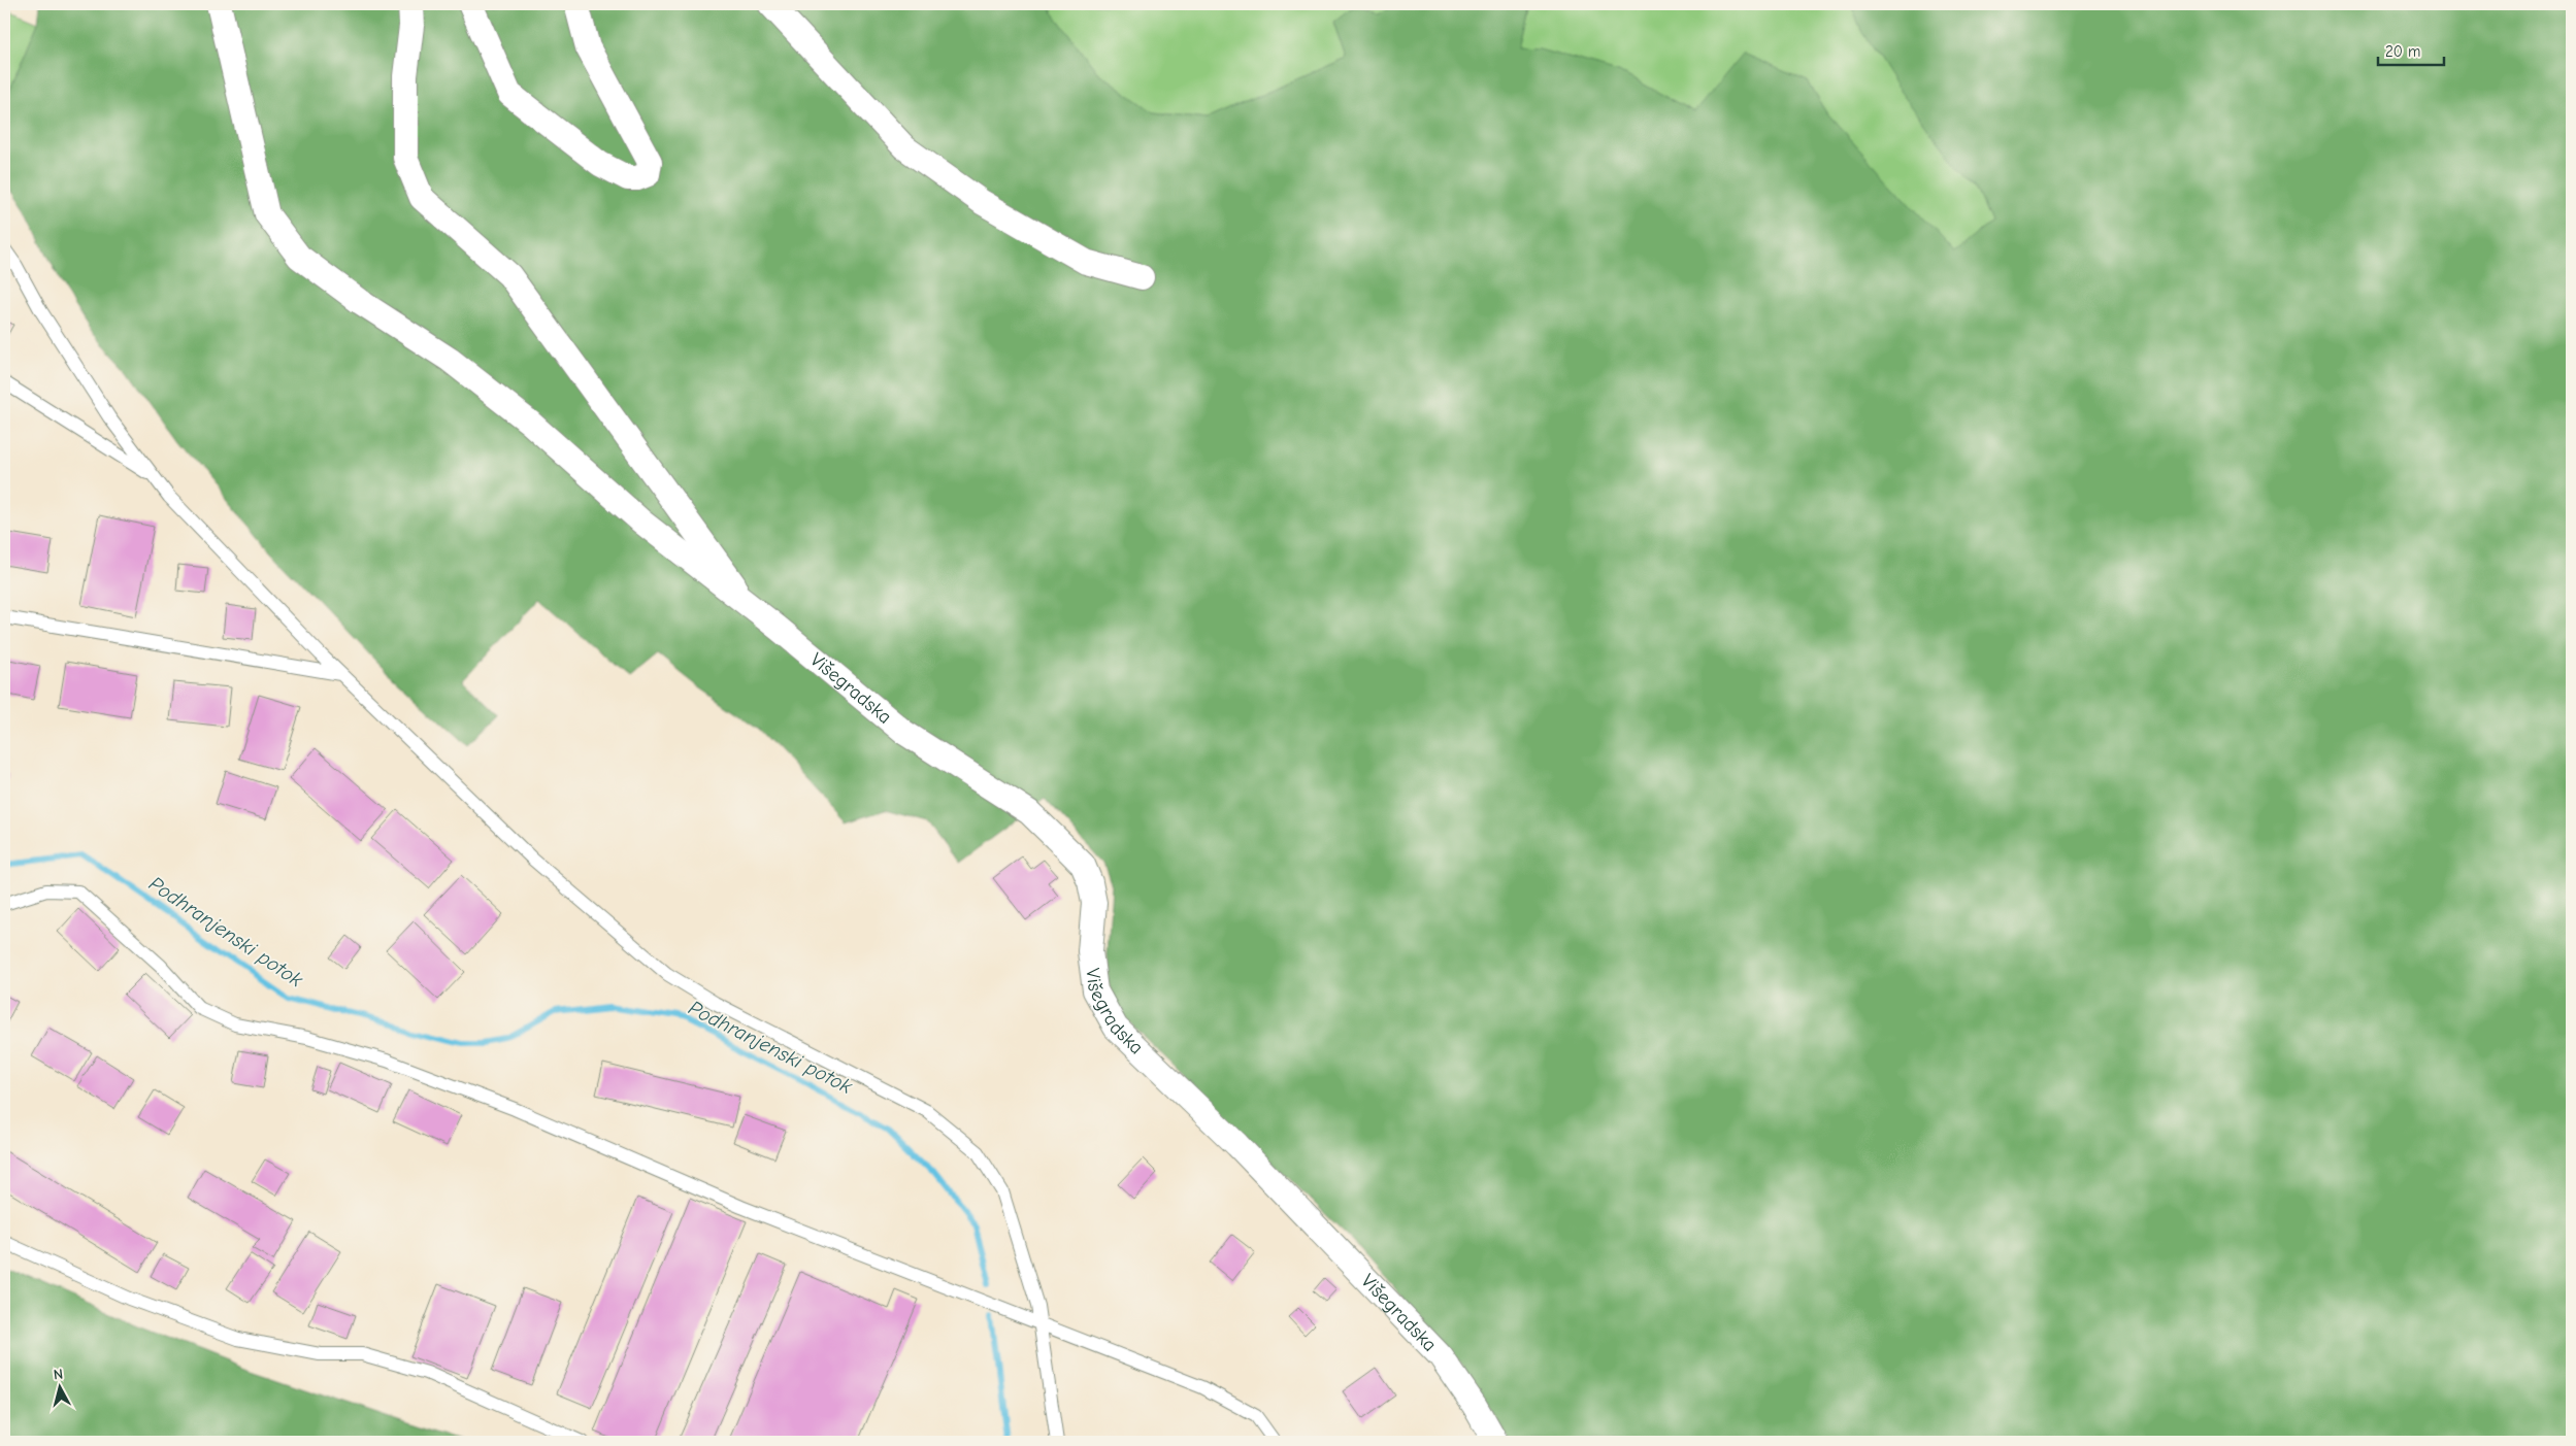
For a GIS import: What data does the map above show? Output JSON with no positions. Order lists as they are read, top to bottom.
{
  "streets": {
    "street": ["Višegradska"]
  },
  "water": ["Podhranjenski potok"],
  "scale_bar": "20 m",
  "north": "top"
}
